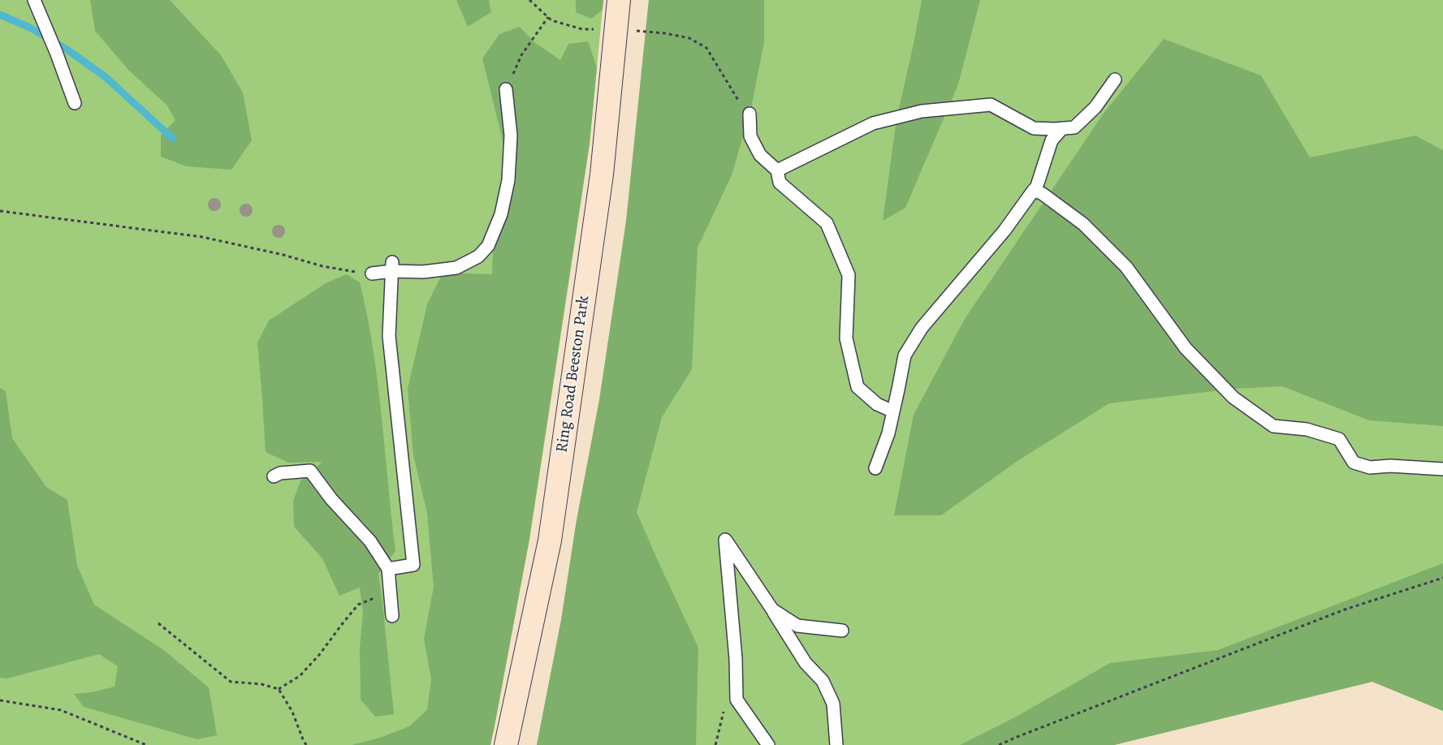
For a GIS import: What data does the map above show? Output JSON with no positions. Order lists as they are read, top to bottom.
{
  "streets": {
    "street": ["Ring Road Beeston Park"]
  }
}
